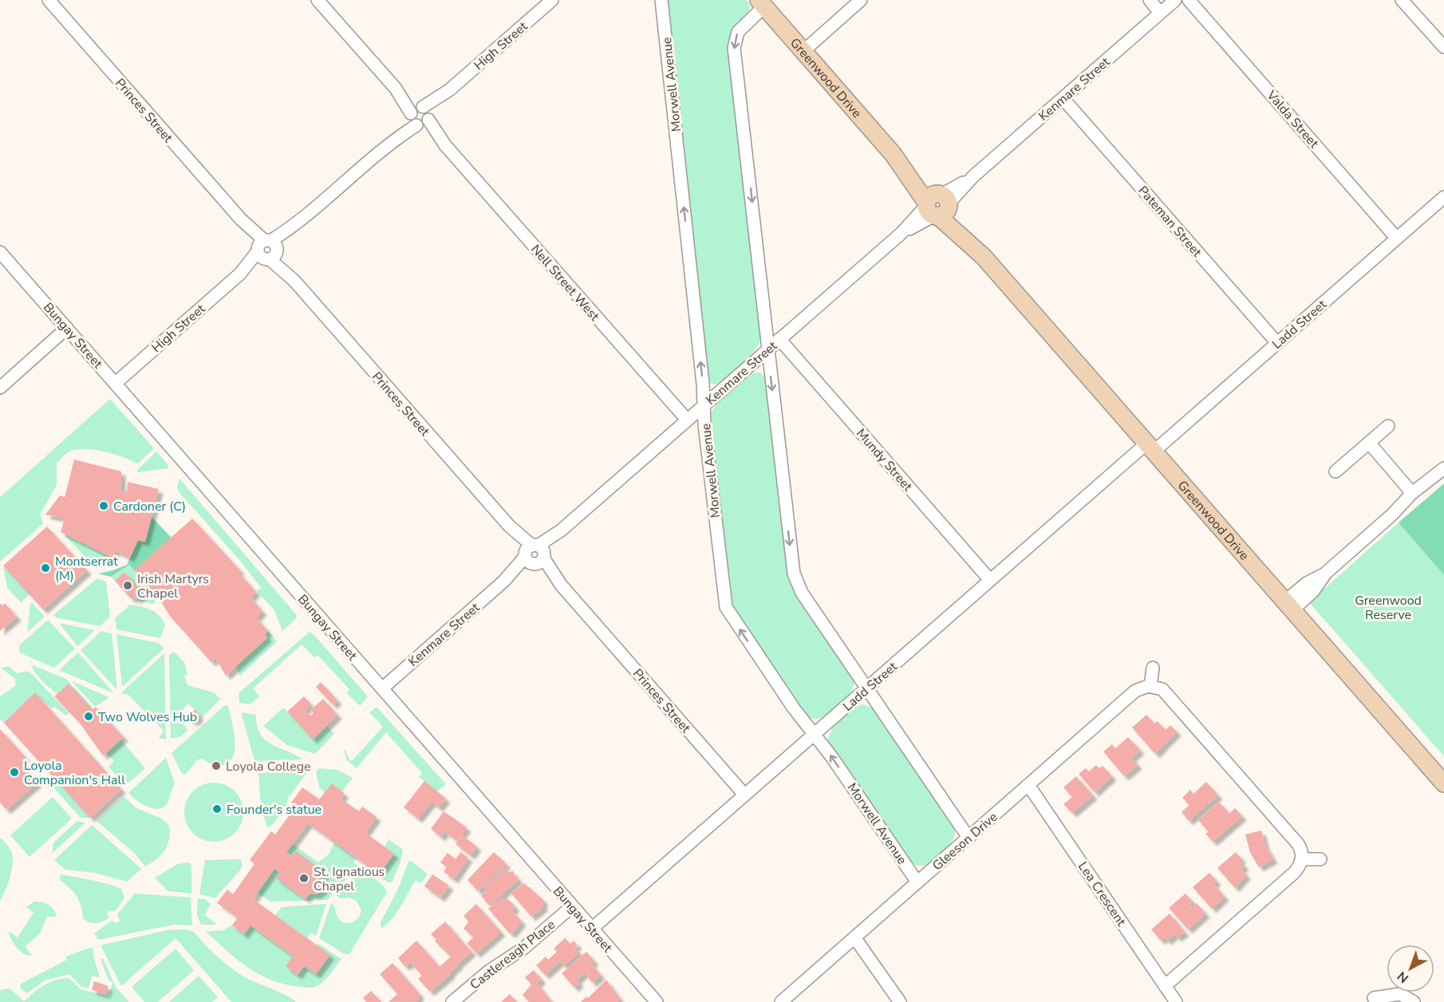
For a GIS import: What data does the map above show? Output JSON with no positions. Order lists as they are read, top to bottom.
{
  "streets": {
    "street": [
      "High Street",
      "Greenwood Drive",
      "Morwell Avenue",
      "Kenmare Street",
      "Princes Street",
      "Valda Street",
      "Pateman Street",
      "Nell Street West",
      "Ladd Street",
      "Bungay Street",
      "Mundy Street",
      "Gleeson Drive",
      "Lea Crescent",
      "Castlereagh Place"
    ]
  },
  "crossings": [
    ["High Street", "Princes Street"],
    ["High Street", "Nell Street West"],
    ["High Street", "Bungay Street"],
    ["Greenwood Drive", "Kenmare Street"],
    ["Greenwood Drive", "Ladd Street"],
    ["Morwell Avenue", "Kenmare Street"],
    ["Morwell Avenue", "Ladd Street"],
    ["Morwell Avenue", "Gleeson Drive"],
    ["Kenmare Street", "Princes Street"],
    ["Kenmare Street", "Pateman Street"],
    ["Kenmare Street", "Nell Street West"],
    ["Kenmare Street", "Bungay Street"],
    ["Kenmare Street", "Mundy Street"],
    ["Princes Street", "Ladd Street"],
    ["Valda Street", "Ladd Street"],
    ["Pateman Street", "Ladd Street"],
    ["Ladd Street", "Bungay Street"],
    ["Ladd Street", "Mundy Street"],
    ["Bungay Street", "Castlereagh Place"],
    ["Gleeson Drive", "Lea Crescent"]
  ],
  "parks": ["Greenwood Reserve"],
  "places": [
    "Cardoner (C)",
    "Montserrat (M)",
    "Irish Martyrs Chapel",
    "Two Wolves Hub",
    "Loyola College",
    "Loyola Companion's Hall",
    "Founder's statue",
    "St. Ignatious Chapel"
  ],
  "north": "bottom left"
}
